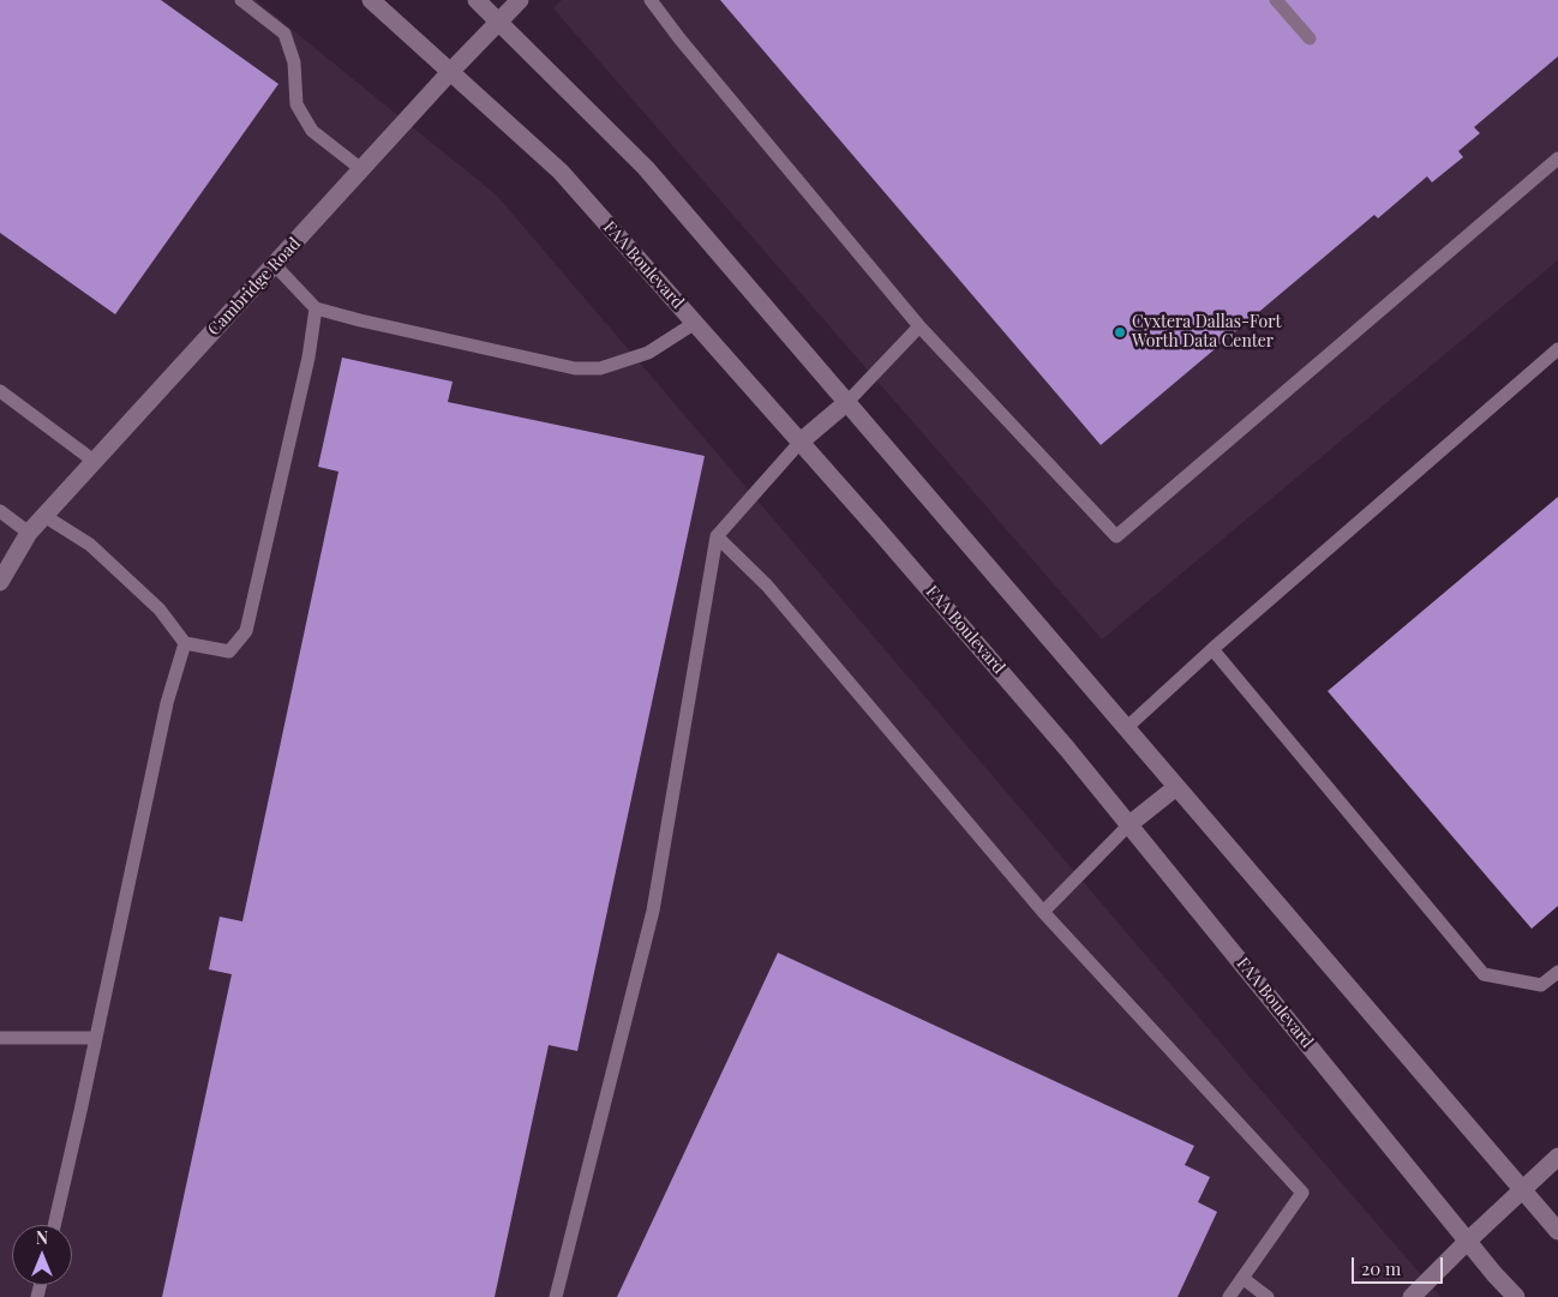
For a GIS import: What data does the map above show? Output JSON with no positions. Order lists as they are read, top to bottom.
{
  "streets": {
    "street": ["FAA Boulevard", "Cambridge Road"]
  },
  "crossings": [
    ["FAA Boulevard", "Cambridge Road"]
  ],
  "places": ["Cyxtera Dallas-Fort Worth Data Center"],
  "scale_bar": "20 m",
  "north": "top"
}
